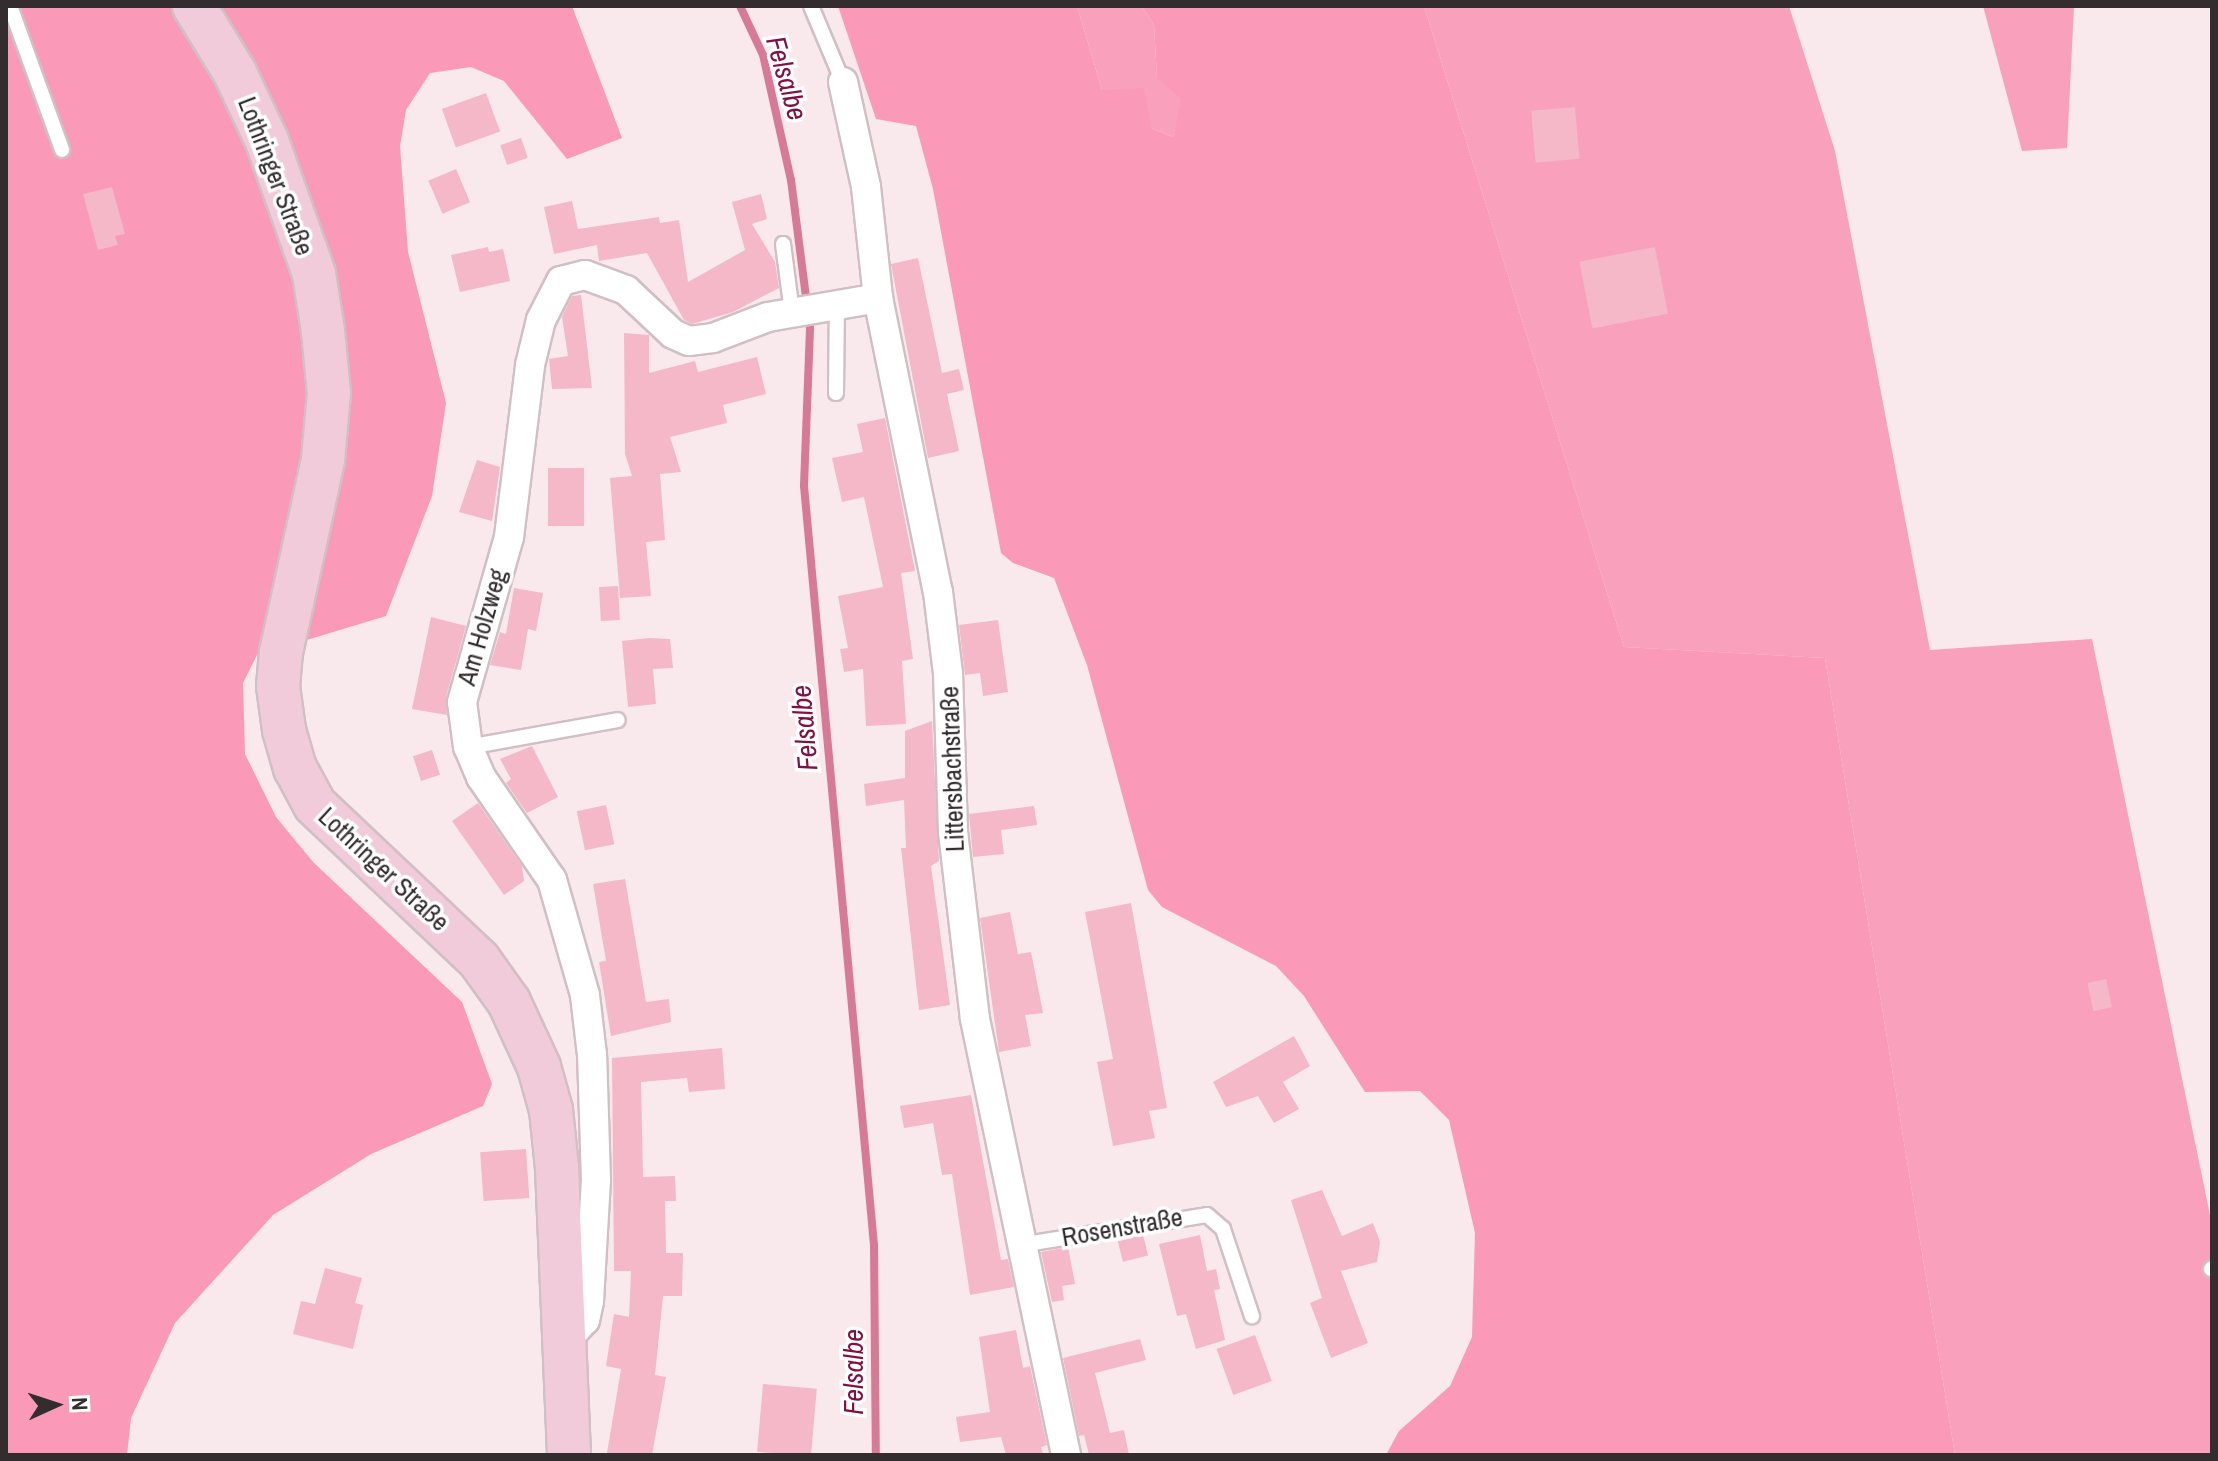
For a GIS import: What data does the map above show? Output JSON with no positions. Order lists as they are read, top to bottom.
{
  "streets": {
    "main road": ["Lothringer Straße"],
    "street": ["Am Holzweg", "Littersbachstraße"],
    "lane": ["Rosenstraße"]
  },
  "crossings": [
    ["Lothringer Straße", "Am Holzweg"],
    ["Am Holzweg", "Littersbachstraße"],
    ["Littersbachstraße", "Rosenstraße"]
  ],
  "water": ["Felsalbe"],
  "north": "right"
}
